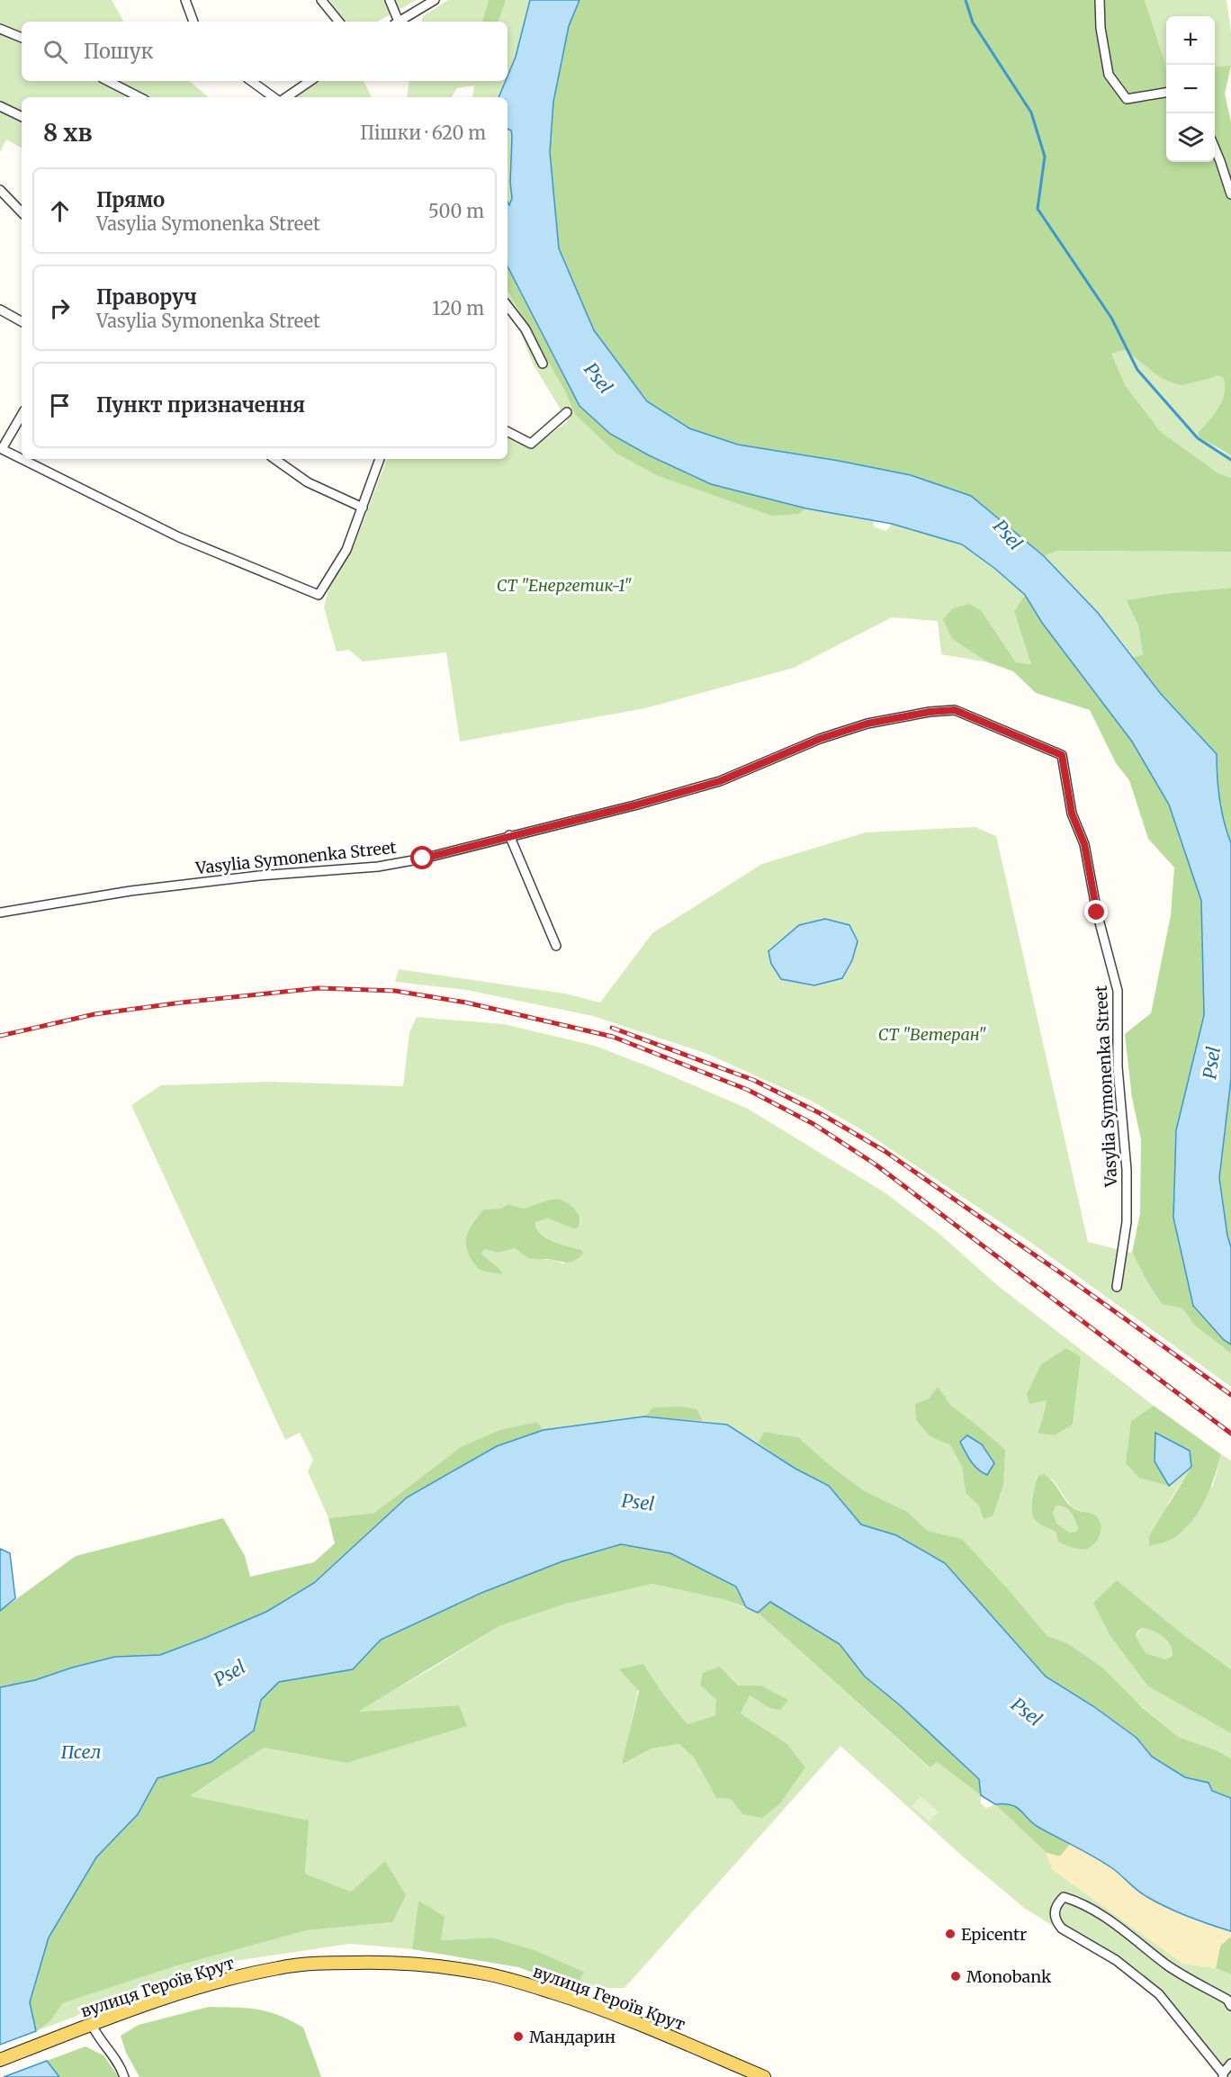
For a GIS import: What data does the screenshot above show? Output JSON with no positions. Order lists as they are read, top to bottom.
{
  "streets": {
    "main road": ["вулиця Героїв Крут"],
    "street": ["Vasylia Symonenka Street"]
  },
  "water": ["Psel", "Псел"],
  "parks": ["СТ \"Енергетик-1\"", "СТ \"Ветеран\""],
  "places": ["Epicentr", "Monobank", "Мандарин"],
  "page": {
    "map_buttons": ["+", "−"],
    "search": "Пошук",
    "heading": ["8 хв", "Пішки · 620 m"],
    "list": [
      ["Прямо", "Vasylia Symonenka Street", "500 m"],
      ["Праворуч", "Vasylia Symonenka Street", "120 m"],
      "Пункт призначення"
    ]
  }
}
